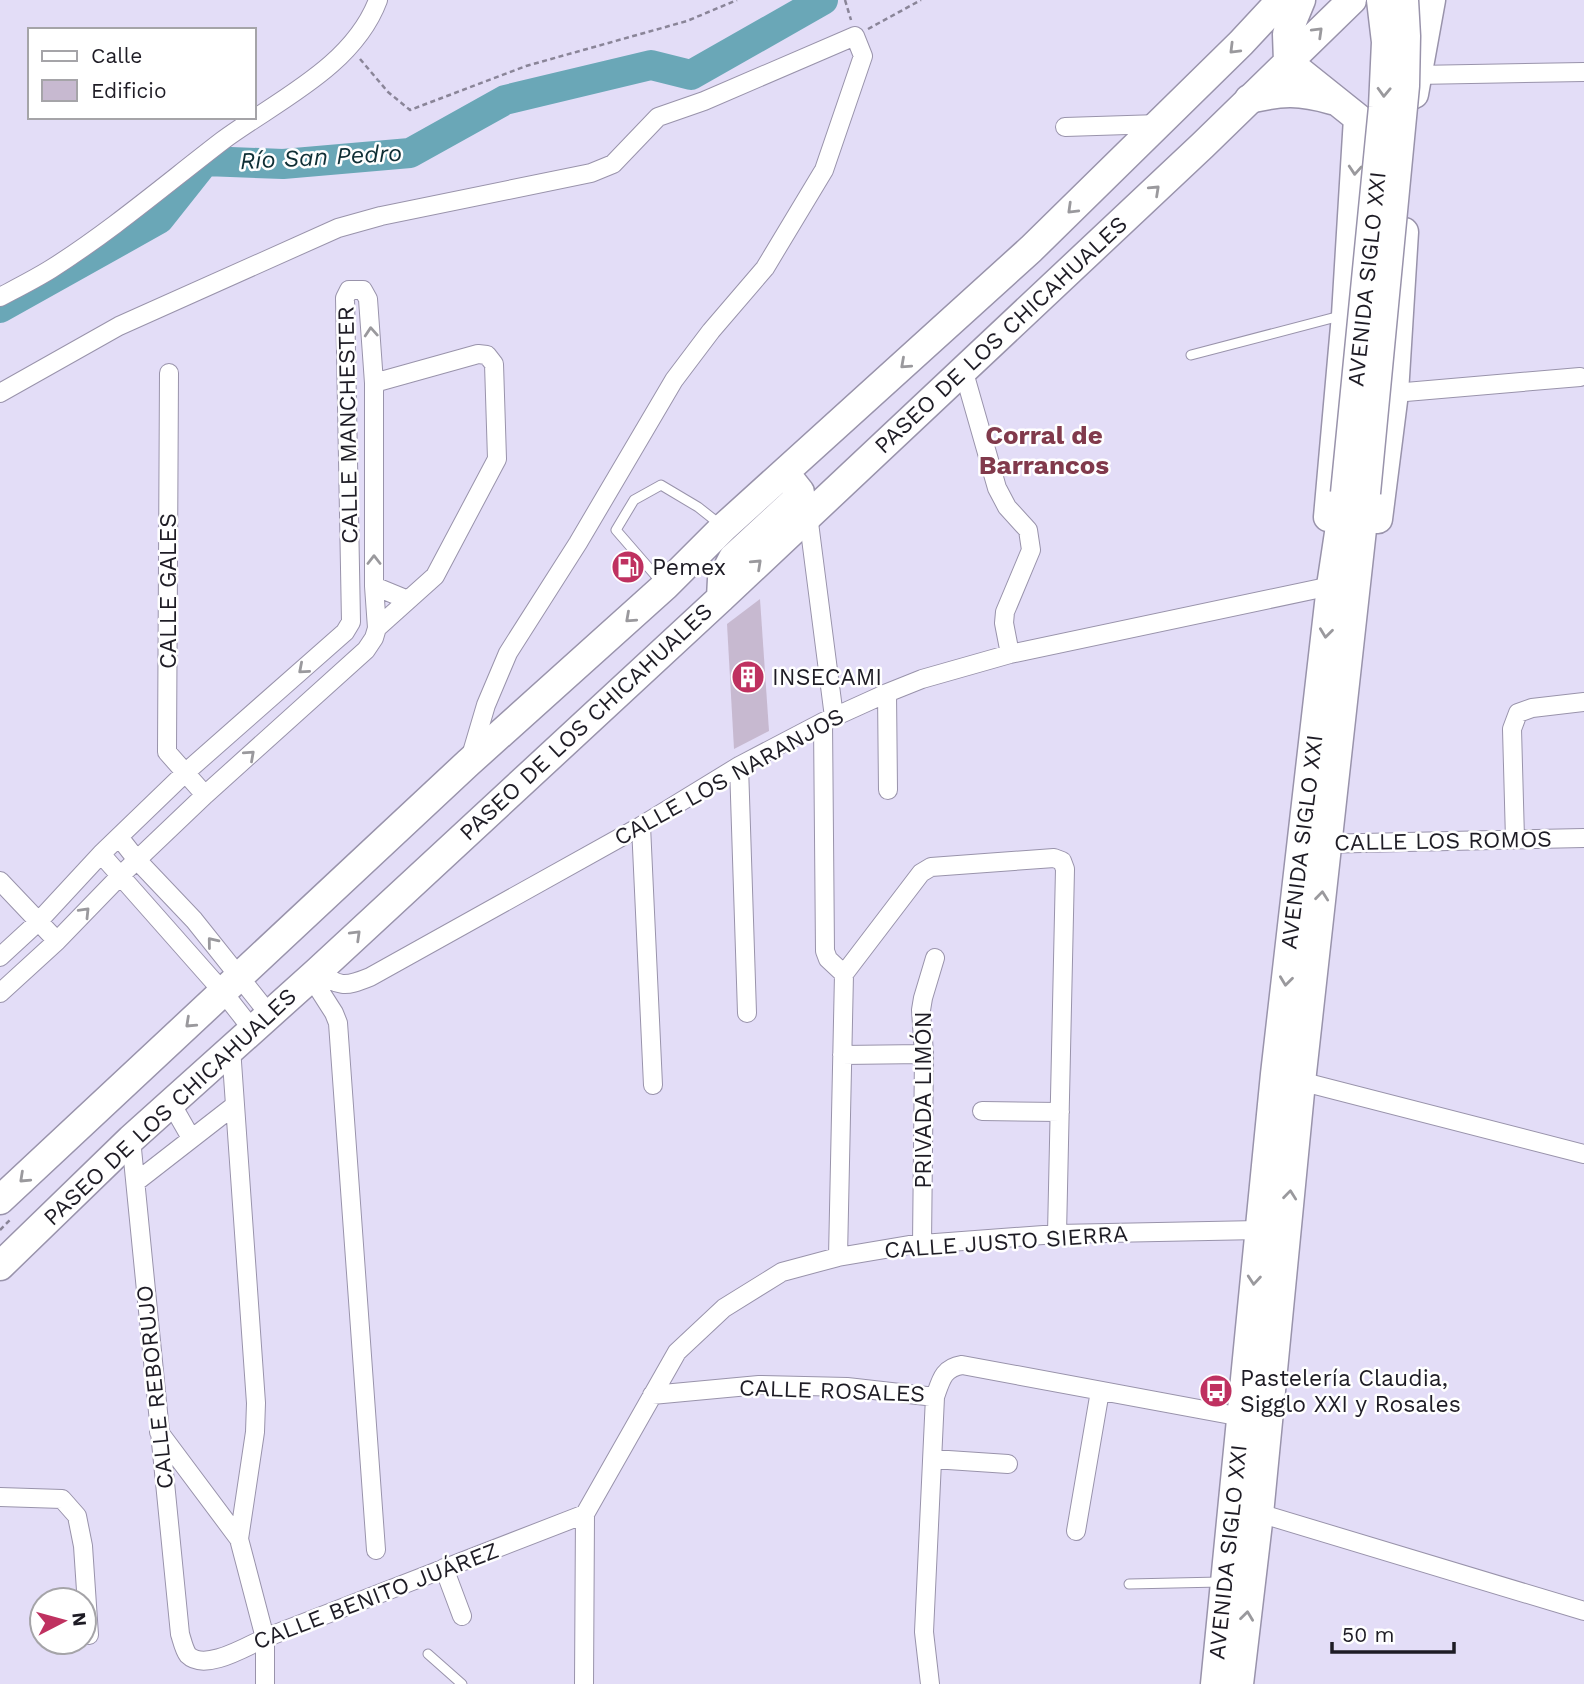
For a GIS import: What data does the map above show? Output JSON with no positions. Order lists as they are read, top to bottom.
{
  "streets": {
    "main road": ["AVENIDA SIGLO XXI", "PASEO DE LOS CHICAHUALES"],
    "street": [
      "CALLE MANCHESTER",
      "CALLE GALES",
      "CALLE LOS NARANJOS",
      "CALLE LOS ROMOS",
      "PRIVADA LIMÓN",
      "CALLE JUSTO SIERRA",
      "CALLE REBORUJO",
      "CALLE ROSALES",
      "CALLE BENITO JUÁREZ"
    ]
  },
  "crossings": [
    ["AVENIDA SIGLO XXI", "CALLE LOS NARANJOS"],
    ["AVENIDA SIGLO XXI", "CALLE LOS ROMOS"],
    ["AVENIDA SIGLO XXI", "CALLE JUSTO SIERRA"],
    ["AVENIDA SIGLO XXI", "CALLE ROSALES"],
    ["PASEO DE LOS CHICAHUALES", "CALLE LOS NARANJOS"],
    ["PASEO DE LOS CHICAHUALES", "CALLE REBORUJO"],
    ["PRIVADA LIMÓN", "CALLE JUSTO SIERRA"],
    ["CALLE JUSTO SIERRA", "CALLE ROSALES"],
    ["CALLE JUSTO SIERRA", "CALLE BENITO JUÁREZ"],
    ["CALLE REBORUJO", "CALLE BENITO JUÁREZ"]
  ],
  "districts": ["Corral de Barrancos"],
  "water": ["Río San Pedro"],
  "places": {
    "fuel station": ["Pemex"],
    "building": ["INSECAMI"],
    "bus stop": ["Pastelería Claudia, Sigglo XXI y Rosales"]
  },
  "legend": ["Calle", "Edificio"],
  "scale_bar": "50 m",
  "north": "right"
}
